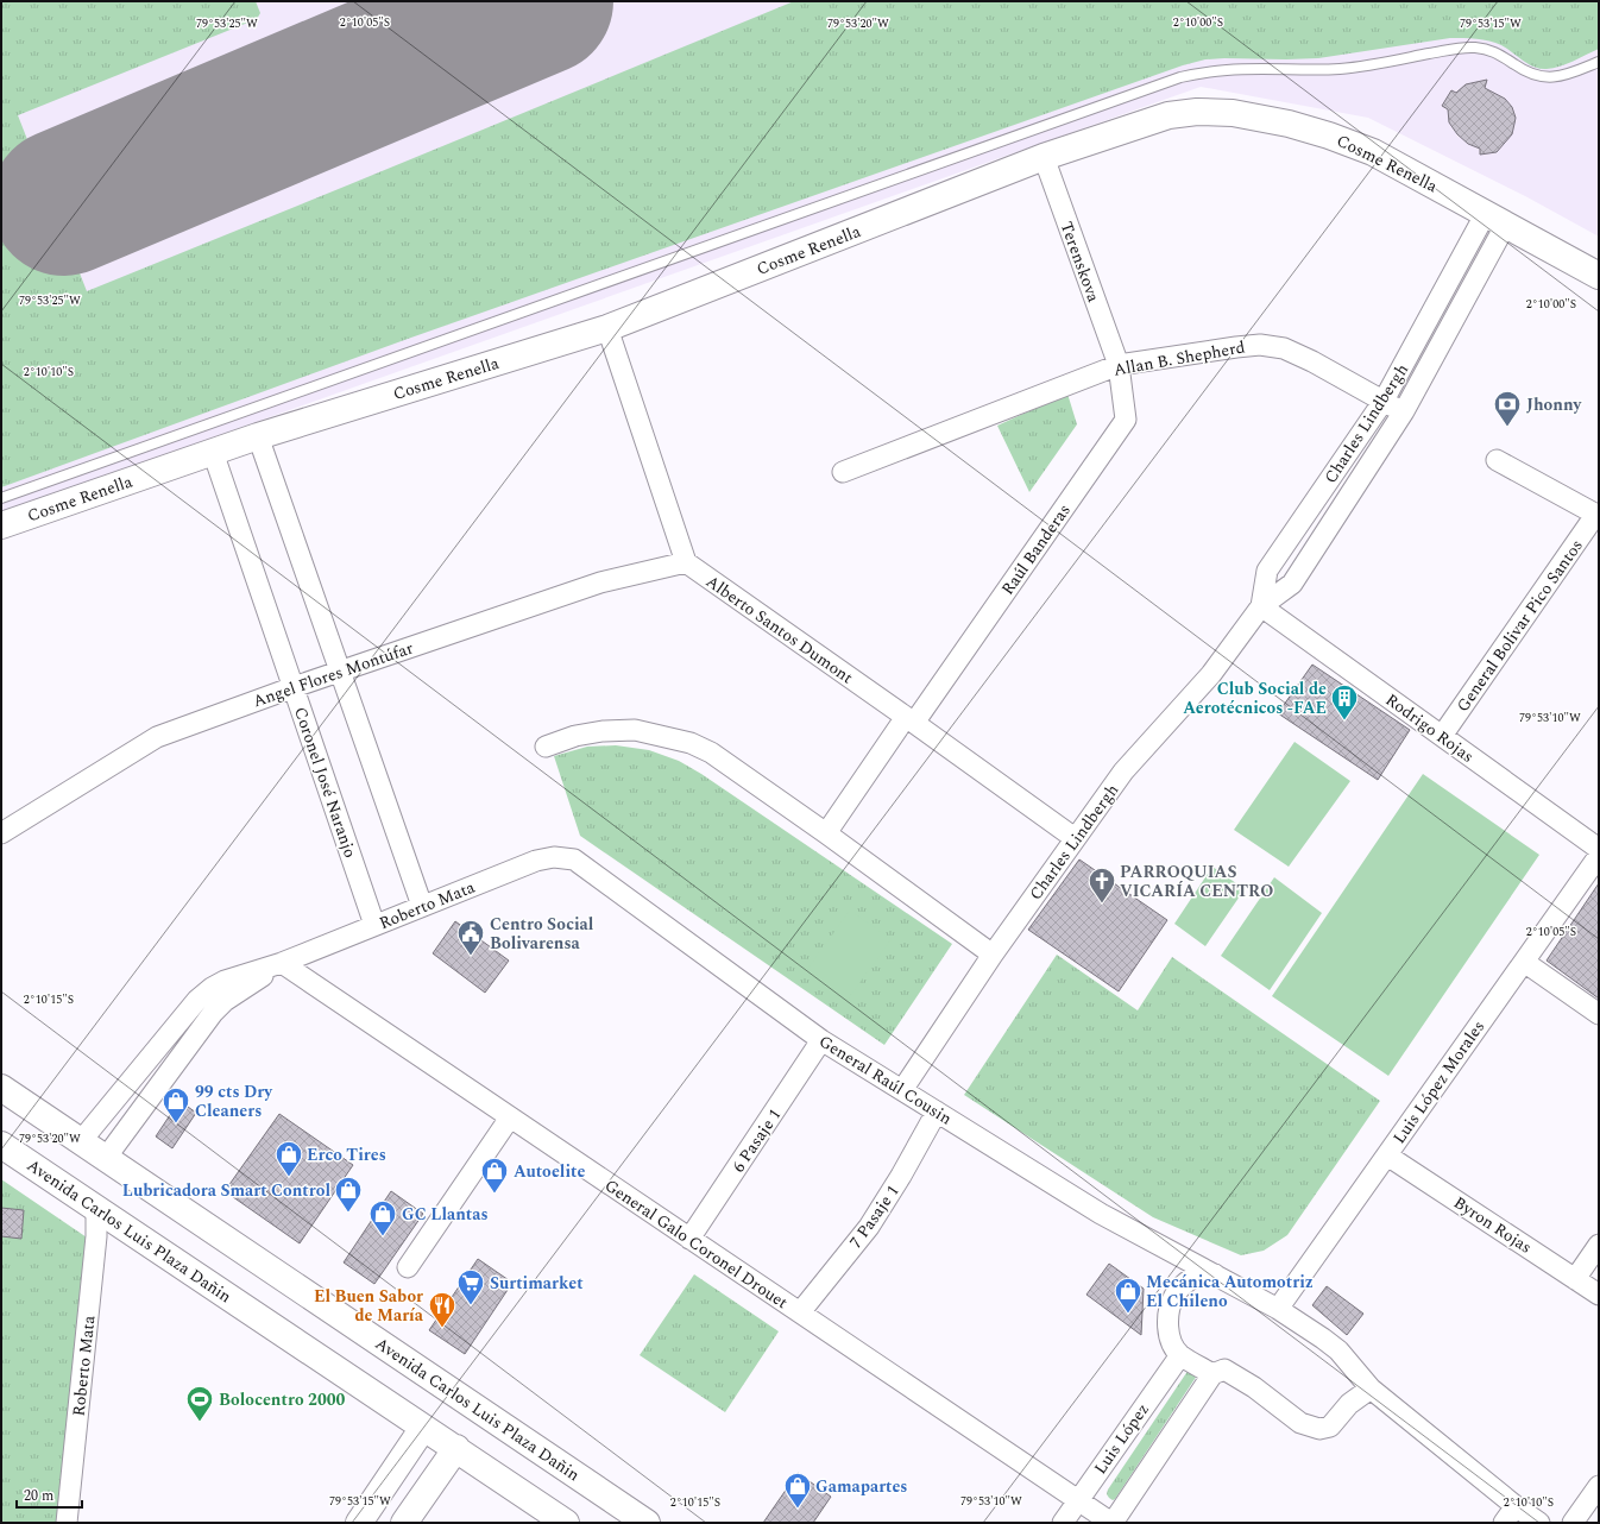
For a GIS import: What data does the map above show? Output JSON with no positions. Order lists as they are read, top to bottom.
{
  "streets": {
    "street": [
      "Cosme Renella",
      "Terenskova",
      "Allan B. Shepherd",
      "Charles Lindbergh",
      "Raúl Banderas",
      "General Bolivar Pico Santos",
      "Alberto Santos Dumont",
      "Angel Flores Montúfar",
      "Rodrigo Rojas",
      "Coronel José Naranjo",
      "Roberto Mata",
      "General Raúl Cousin",
      "Luis López Morales",
      "6 Pasaje 1",
      "7 Pasaje 1",
      "Byron Rojas",
      "Avenida Carlos Luis Plaza Dañin",
      "General Galo Coronel Drouet",
      "Luis López"
    ]
  },
  "crossings": [
    ["Cosme Renella", "Terenskova"],
    ["Cosme Renella", "Charles Lindbergh"],
    ["Cosme Renella", "Coronel José Naranjo"],
    ["Terenskova", "Allan B. Shepherd"],
    ["Terenskova", "Raúl Banderas"],
    ["Allan B. Shepherd", "Charles Lindbergh"],
    ["Allan B. Shepherd", "Raúl Banderas"],
    ["Charles Lindbergh", "Alberto Santos Dumont"],
    ["Charles Lindbergh", "Rodrigo Rojas"],
    ["Charles Lindbergh", "General Raúl Cousin"],
    ["Raúl Banderas", "Alberto Santos Dumont"],
    ["General Bolivar Pico Santos", "Rodrigo Rojas"],
    ["Alberto Santos Dumont", "Angel Flores Montúfar"],
    ["Angel Flores Montúfar", "Coronel José Naranjo"],
    ["Coronel José Naranjo", "Roberto Mata"],
    ["Roberto Mata", "General Raúl Cousin"],
    ["Roberto Mata", "Avenida Carlos Luis Plaza Dañin"],
    ["Roberto Mata", "General Galo Coronel Drouet"],
    ["General Raúl Cousin", "Luis López Morales"],
    ["General Raúl Cousin", "6 Pasaje 1"],
    ["General Raúl Cousin", "7 Pasaje 1"],
    ["Luis López Morales", "Byron Rojas"],
    ["6 Pasaje 1", "General Galo Coronel Drouet"],
    ["7 Pasaje 1", "General Galo Coronel Drouet"],
    ["General Galo Coronel Drouet", "Luis López"]
  ],
  "places": {
    "bank": ["Jhonny"],
    "building": ["Club Social de Aerotécnicos -FAE"],
    "church": ["PARROQUIAS VICARÍA CENTRO"],
    "public building": ["Centro Social Bolivarensa"],
    "shop": [
      "99 cts Dry Cleaners",
      "Erco Tires",
      "Autoelite",
      "Lubricadora Smart Control",
      "GC Llantas",
      "Mecánica Automotriz El Chileno",
      "Gamapartes"
    ],
    "supermarket": ["Surtimarket"],
    "restaurant": ["El Buen Sabor de María"],
    "sports": ["Bolocentro 2000"]
  },
  "scale_bar": "20 m",
  "coordinates": [
    "2°10'05\"S",
    "2°10'00\"S",
    "79°53'25\"W",
    "79°53'20\"W",
    "79°53'15\"W",
    "2°10'10\"S",
    "79°53'10\"W",
    "2°10'15\"S"
  ]
}
